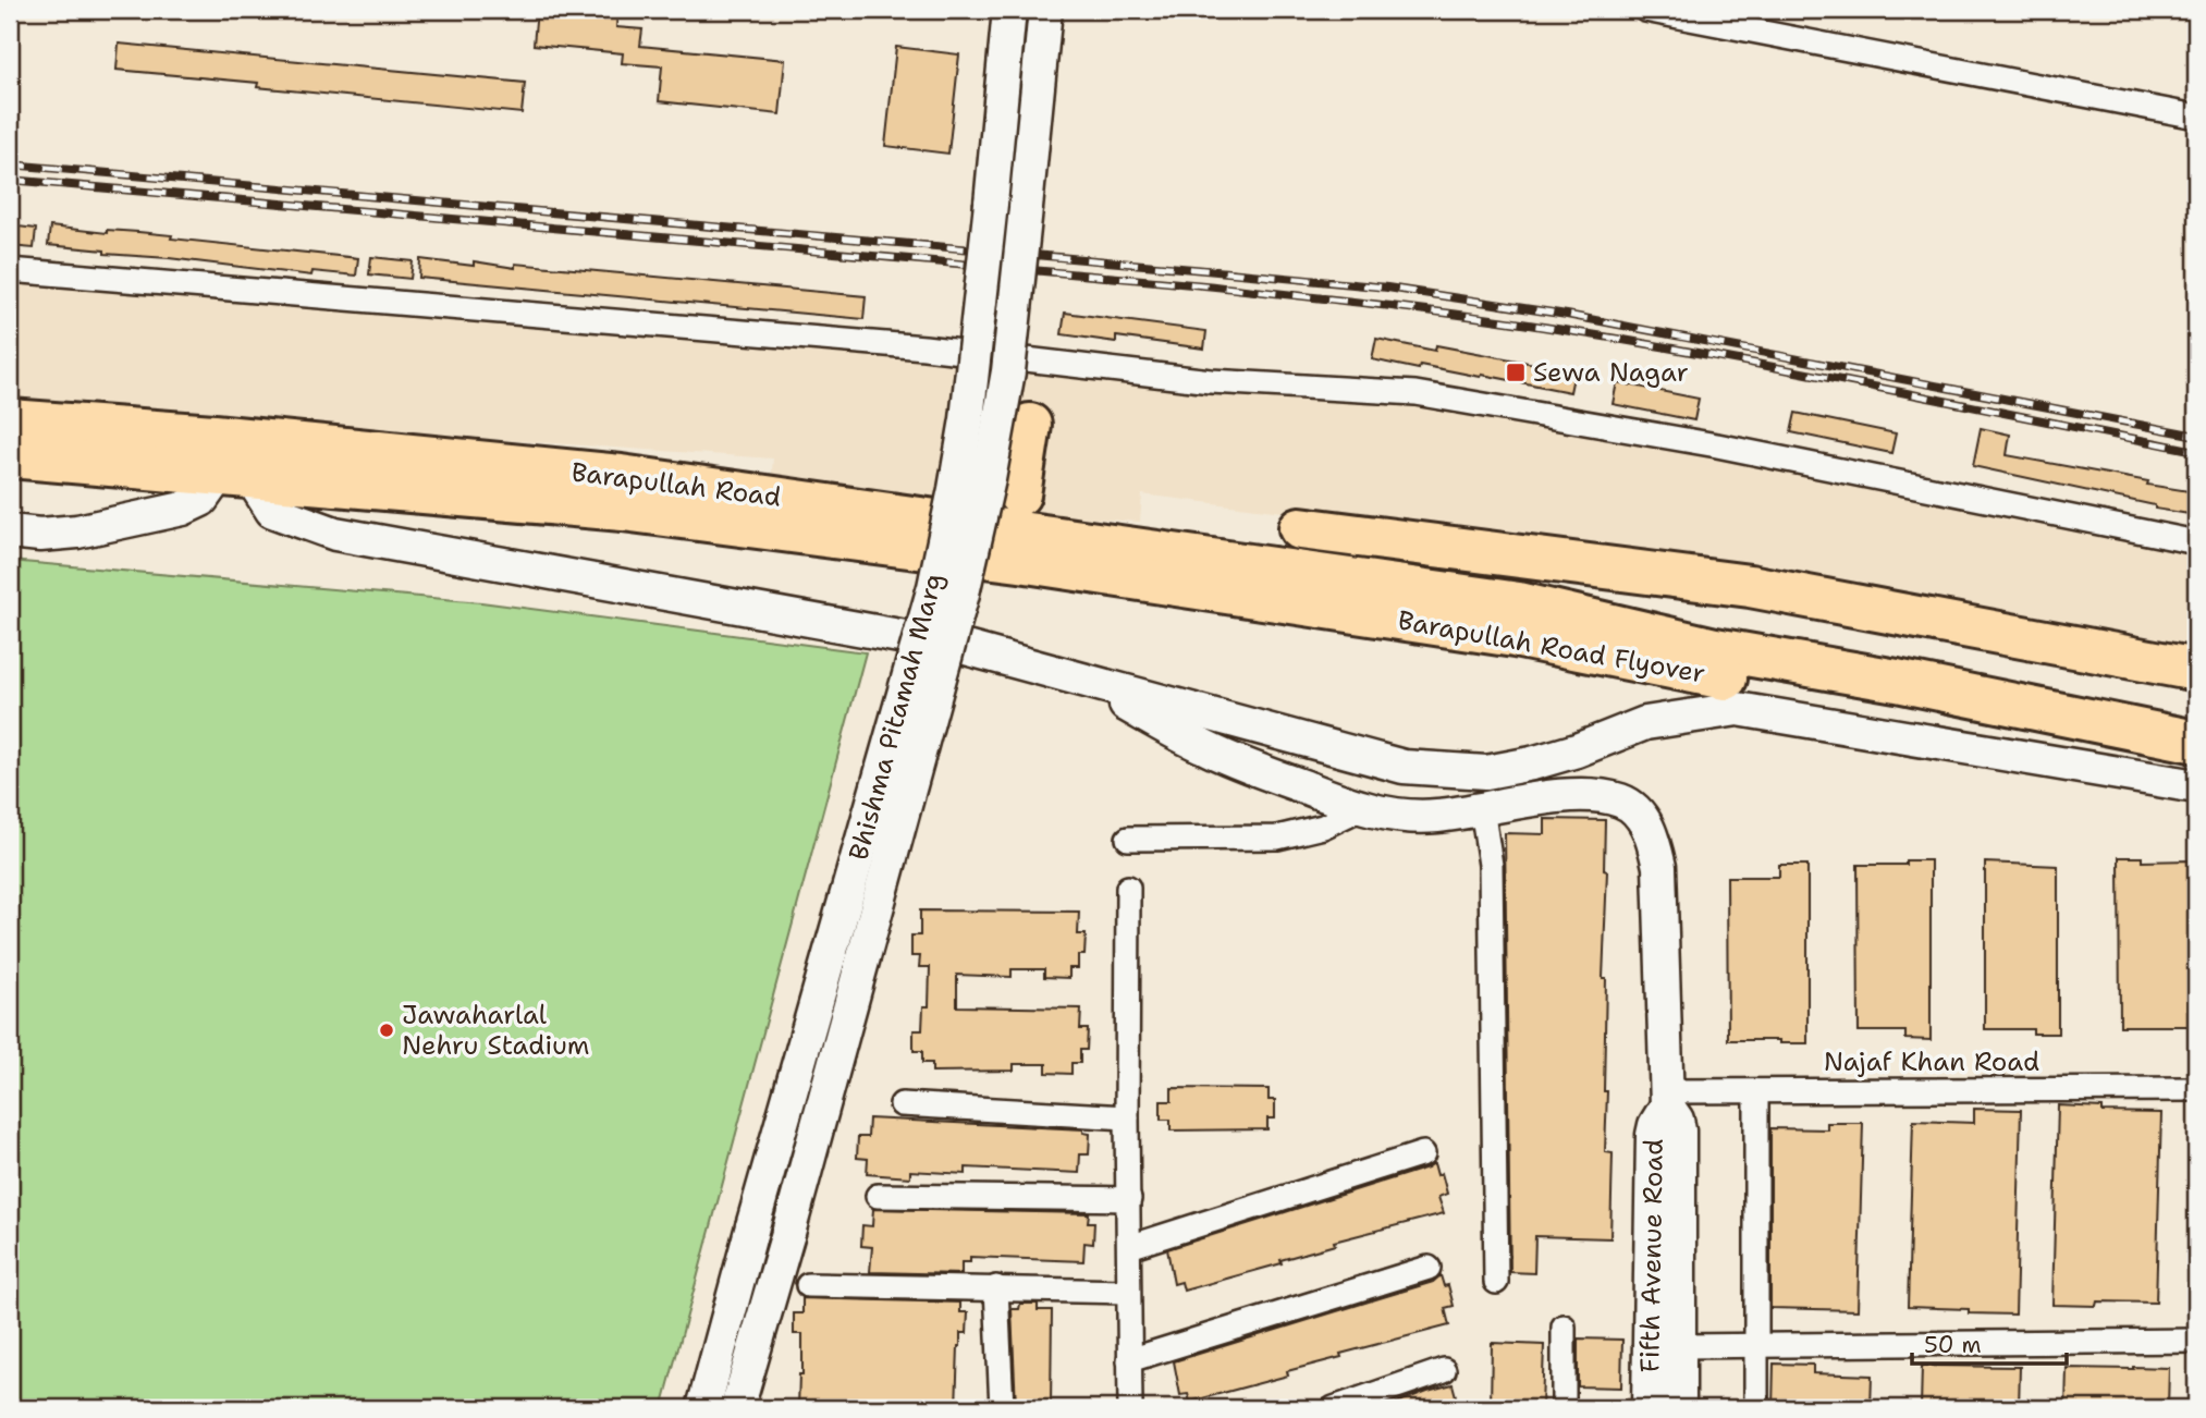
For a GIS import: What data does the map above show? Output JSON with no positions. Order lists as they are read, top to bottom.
{
  "streets": {
    "highway": ["Barapullah Road", "Barapullah Road Flyover"],
    "street": ["Bhishma Pitamah Marg", "Najaf Khan Road", "Fifth Avenue Road"]
  },
  "crossings": [
    ["Barapullah Road", "Barapullah Road Flyover"],
    ["Najaf Khan Road", "Fifth Avenue Road"]
  ],
  "places": {
    "transit": ["Sewa Nagar"],
    "other": ["Jawaharlal Nehru Stadium"]
  },
  "scale_bar": "50 m"
}
